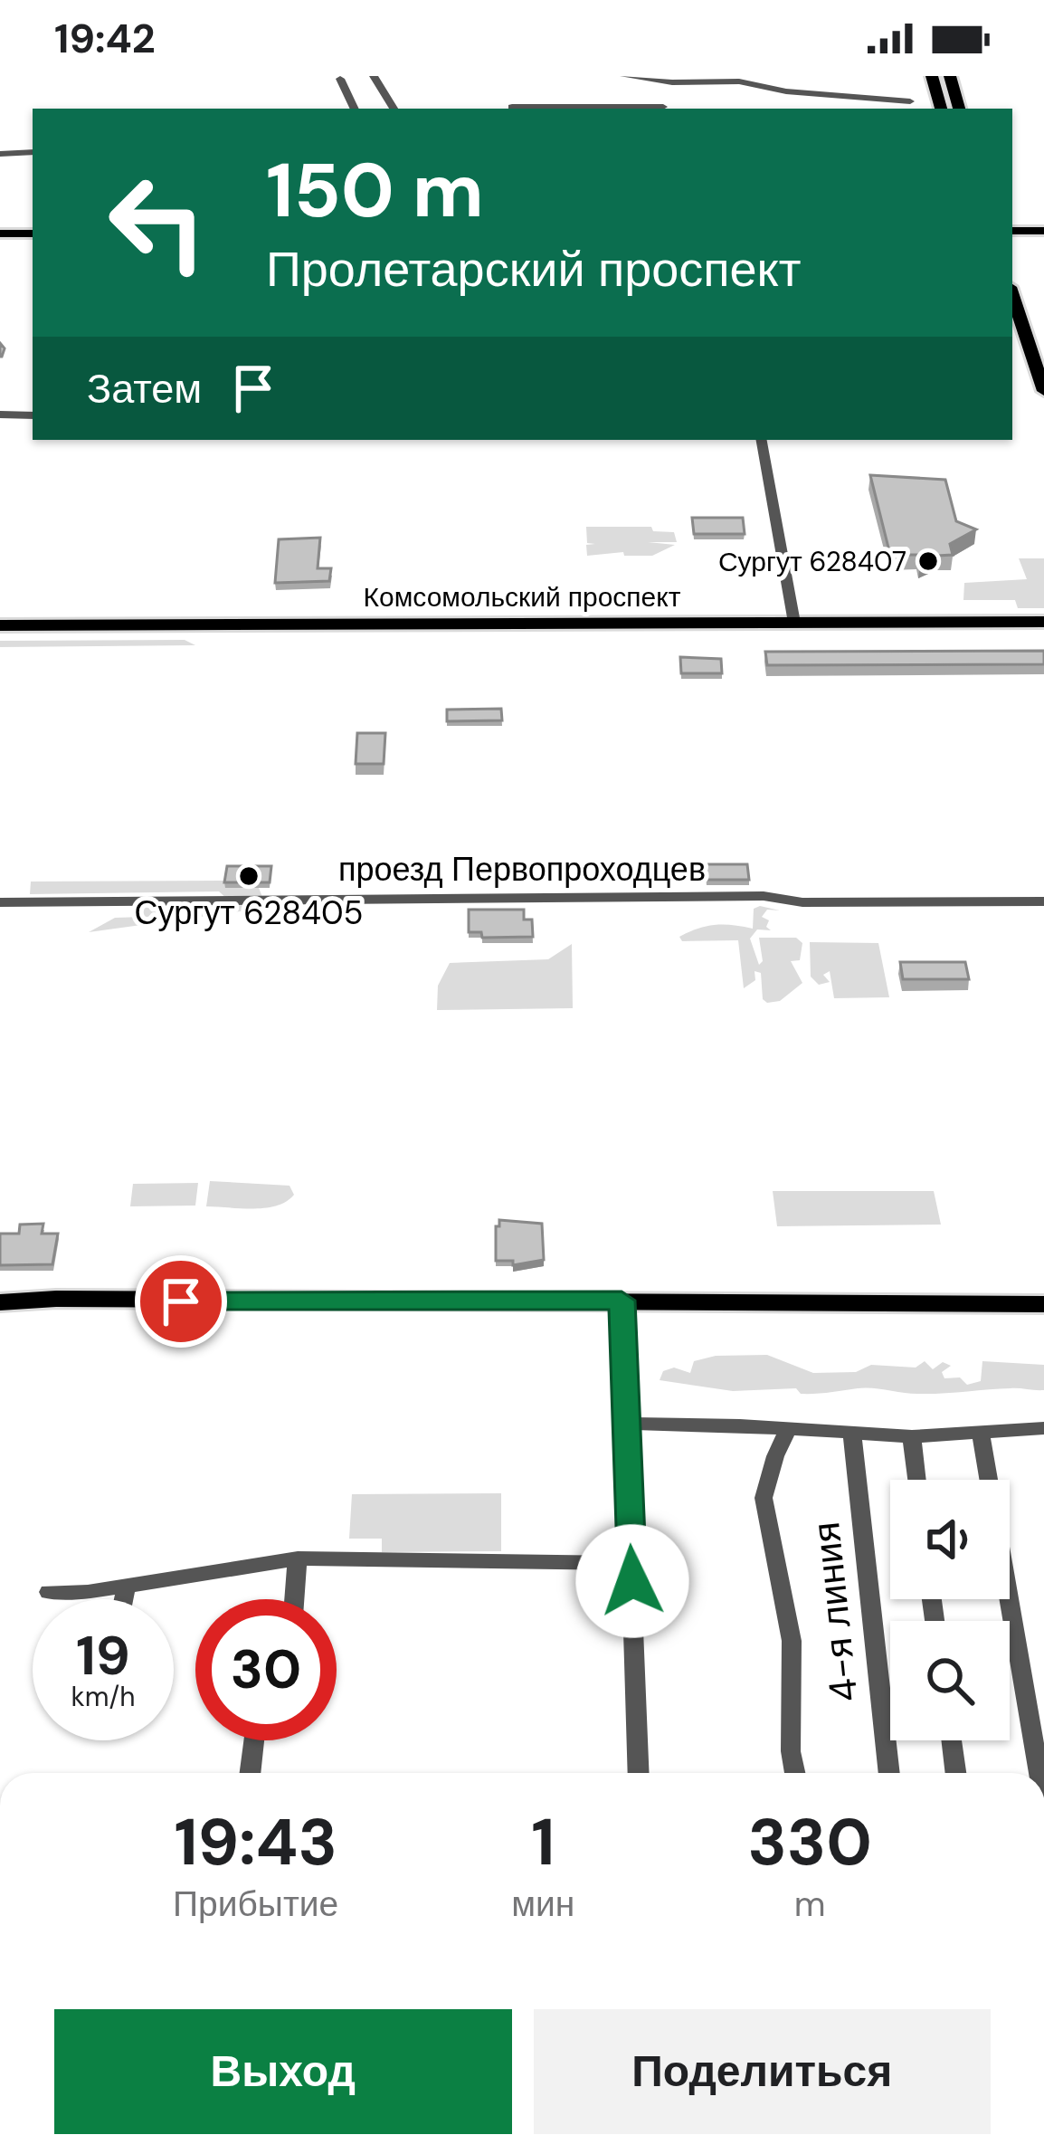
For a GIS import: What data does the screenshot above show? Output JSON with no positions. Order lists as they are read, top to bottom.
{
  "streets": {
    "main road": ["Комсомольский проспект"],
    "street": ["проезд Первопроходцев", "4-я линия"]
  },
  "places": ["Сургут 628407", "Сургут 628405"],
  "page": {
    "status": "19:42",
    "turn": ["150 m", "Пролетарский проспект"],
    "then": "Затем",
    "speed": "19 km/h",
    "limit": "30",
    "eta": [
      "19:43",
      "Прибытие",
      "1",
      "мин",
      "330",
      "m"
    ],
    "buttons": ["Выход", "Поделиться"]
  }
}
